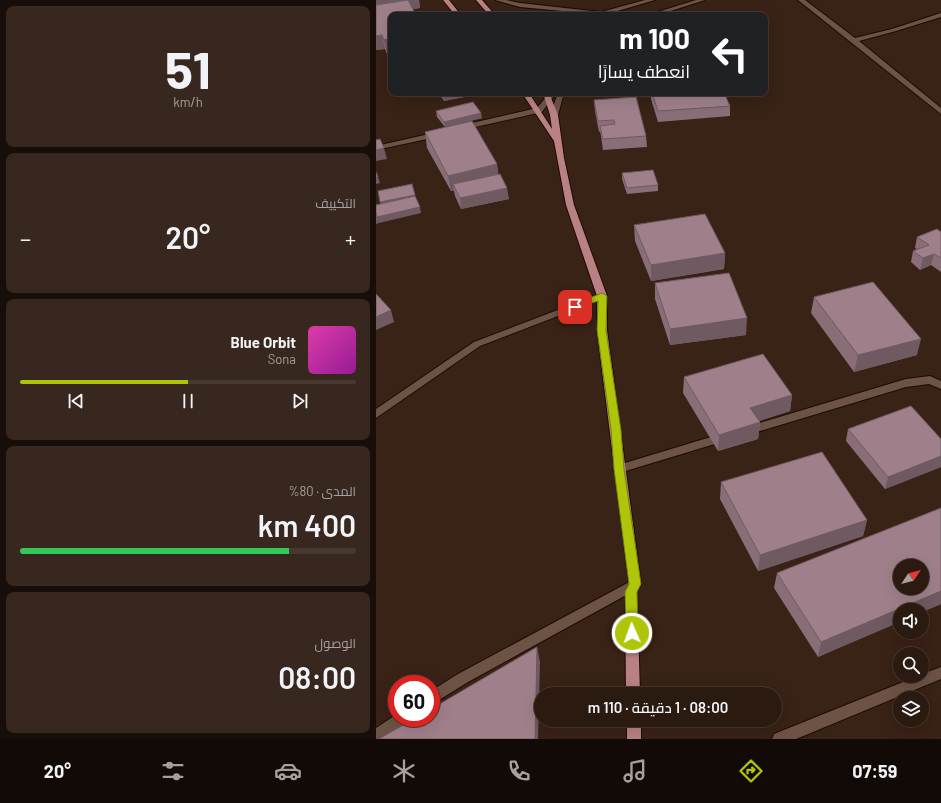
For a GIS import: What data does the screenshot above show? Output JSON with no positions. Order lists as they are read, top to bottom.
{
  "north": "top right",
  "page": {
    "tile": [
      ["51", "km/h"],
      "التكييف",
      ["المدى · 80%", "400 km"],
      ["الوصول", "08:00"]
    ],
    "turn": ["100 m", "انعطف يسارًا"],
    "heat": ["−", "20°", "+"],
    "song": ["Blue Orbit", "Sona"],
    "limit": "60",
    "trip": "08:00 · 1 دقيقة · 110 m",
    "tabs": ["07:59", "20°"]
  }
}
